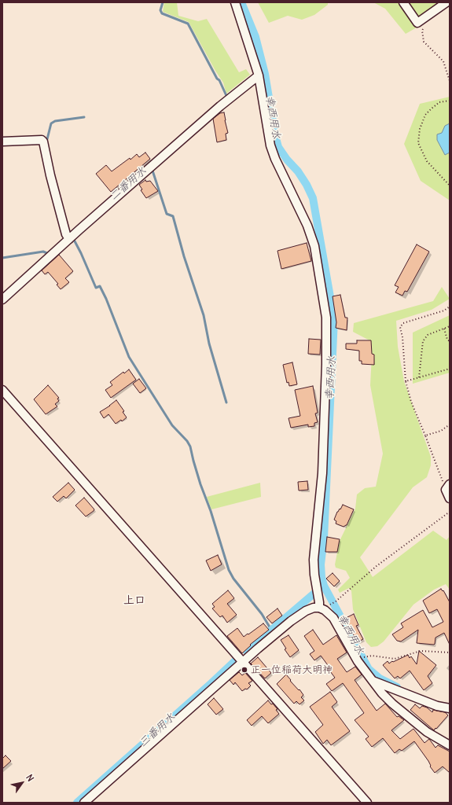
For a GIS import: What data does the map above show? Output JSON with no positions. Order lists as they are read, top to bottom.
{
  "districts": ["上口"],
  "water": ["幸西用水", "二番用水", "三番用水"],
  "places": ["正一位稲荷大明神"],
  "north": "top right"
}
